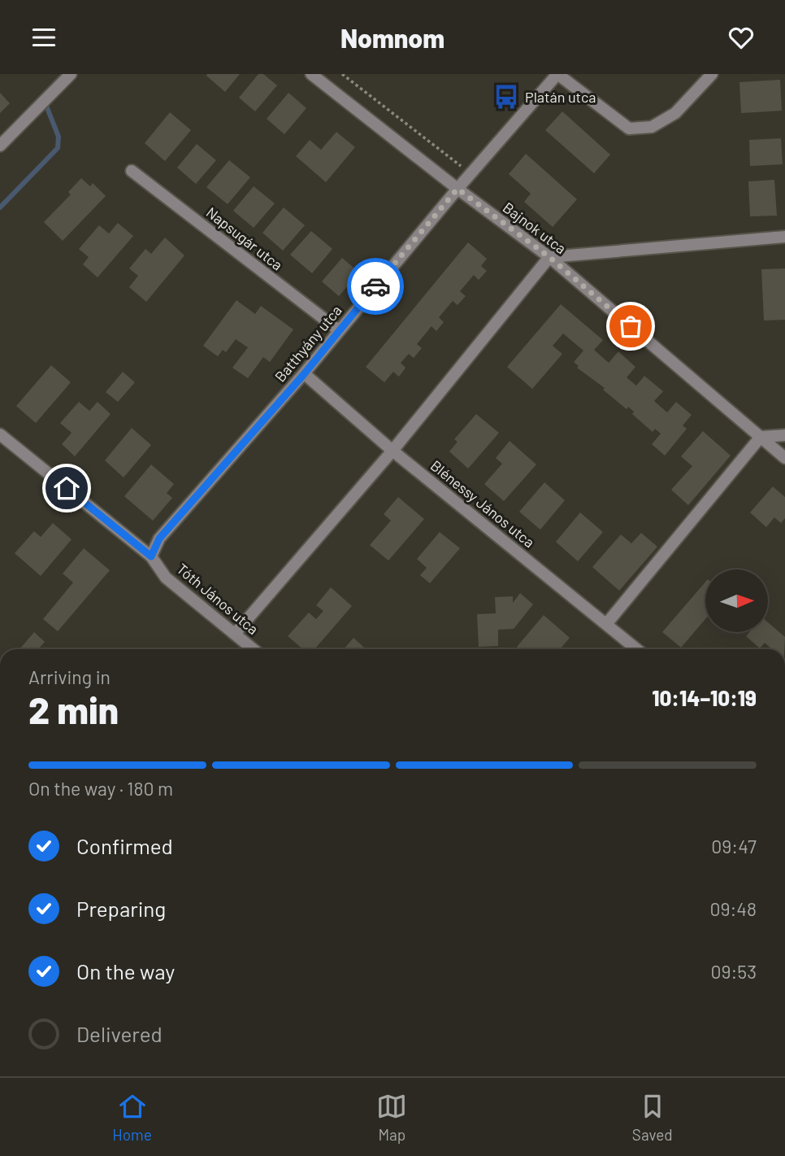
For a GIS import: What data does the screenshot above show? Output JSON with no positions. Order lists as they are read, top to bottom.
{
  "streets": {
    "street": [
      "Bajnok utca",
      "Napsugár utca",
      "Batthyány utca",
      "Blénessy János utca",
      "Tóth János utca"
    ]
  },
  "crossings": [
    ["Bajnok utca", "Batthyány utca"],
    ["Napsugár utca", "Batthyány utca"],
    ["Batthyány utca", "Blénessy János utca"],
    ["Batthyány utca", "Tóth János utca"]
  ],
  "places": {
    "bus stop": ["Platán utca"]
  },
  "north": "right",
  "page": {
    "header": "Nomnom",
    "heading": ["2 min", "Arriving in", "10:14–10:19"],
    "bar": "On the way · 180 m",
    "list": [
      ["Confirmed", "09:47"],
      ["Preparing", "09:48"],
      ["On the way", "09:53"],
      "Delivered"
    ],
    "tabs": ["Home", "Map", "Saved"]
  }
}
